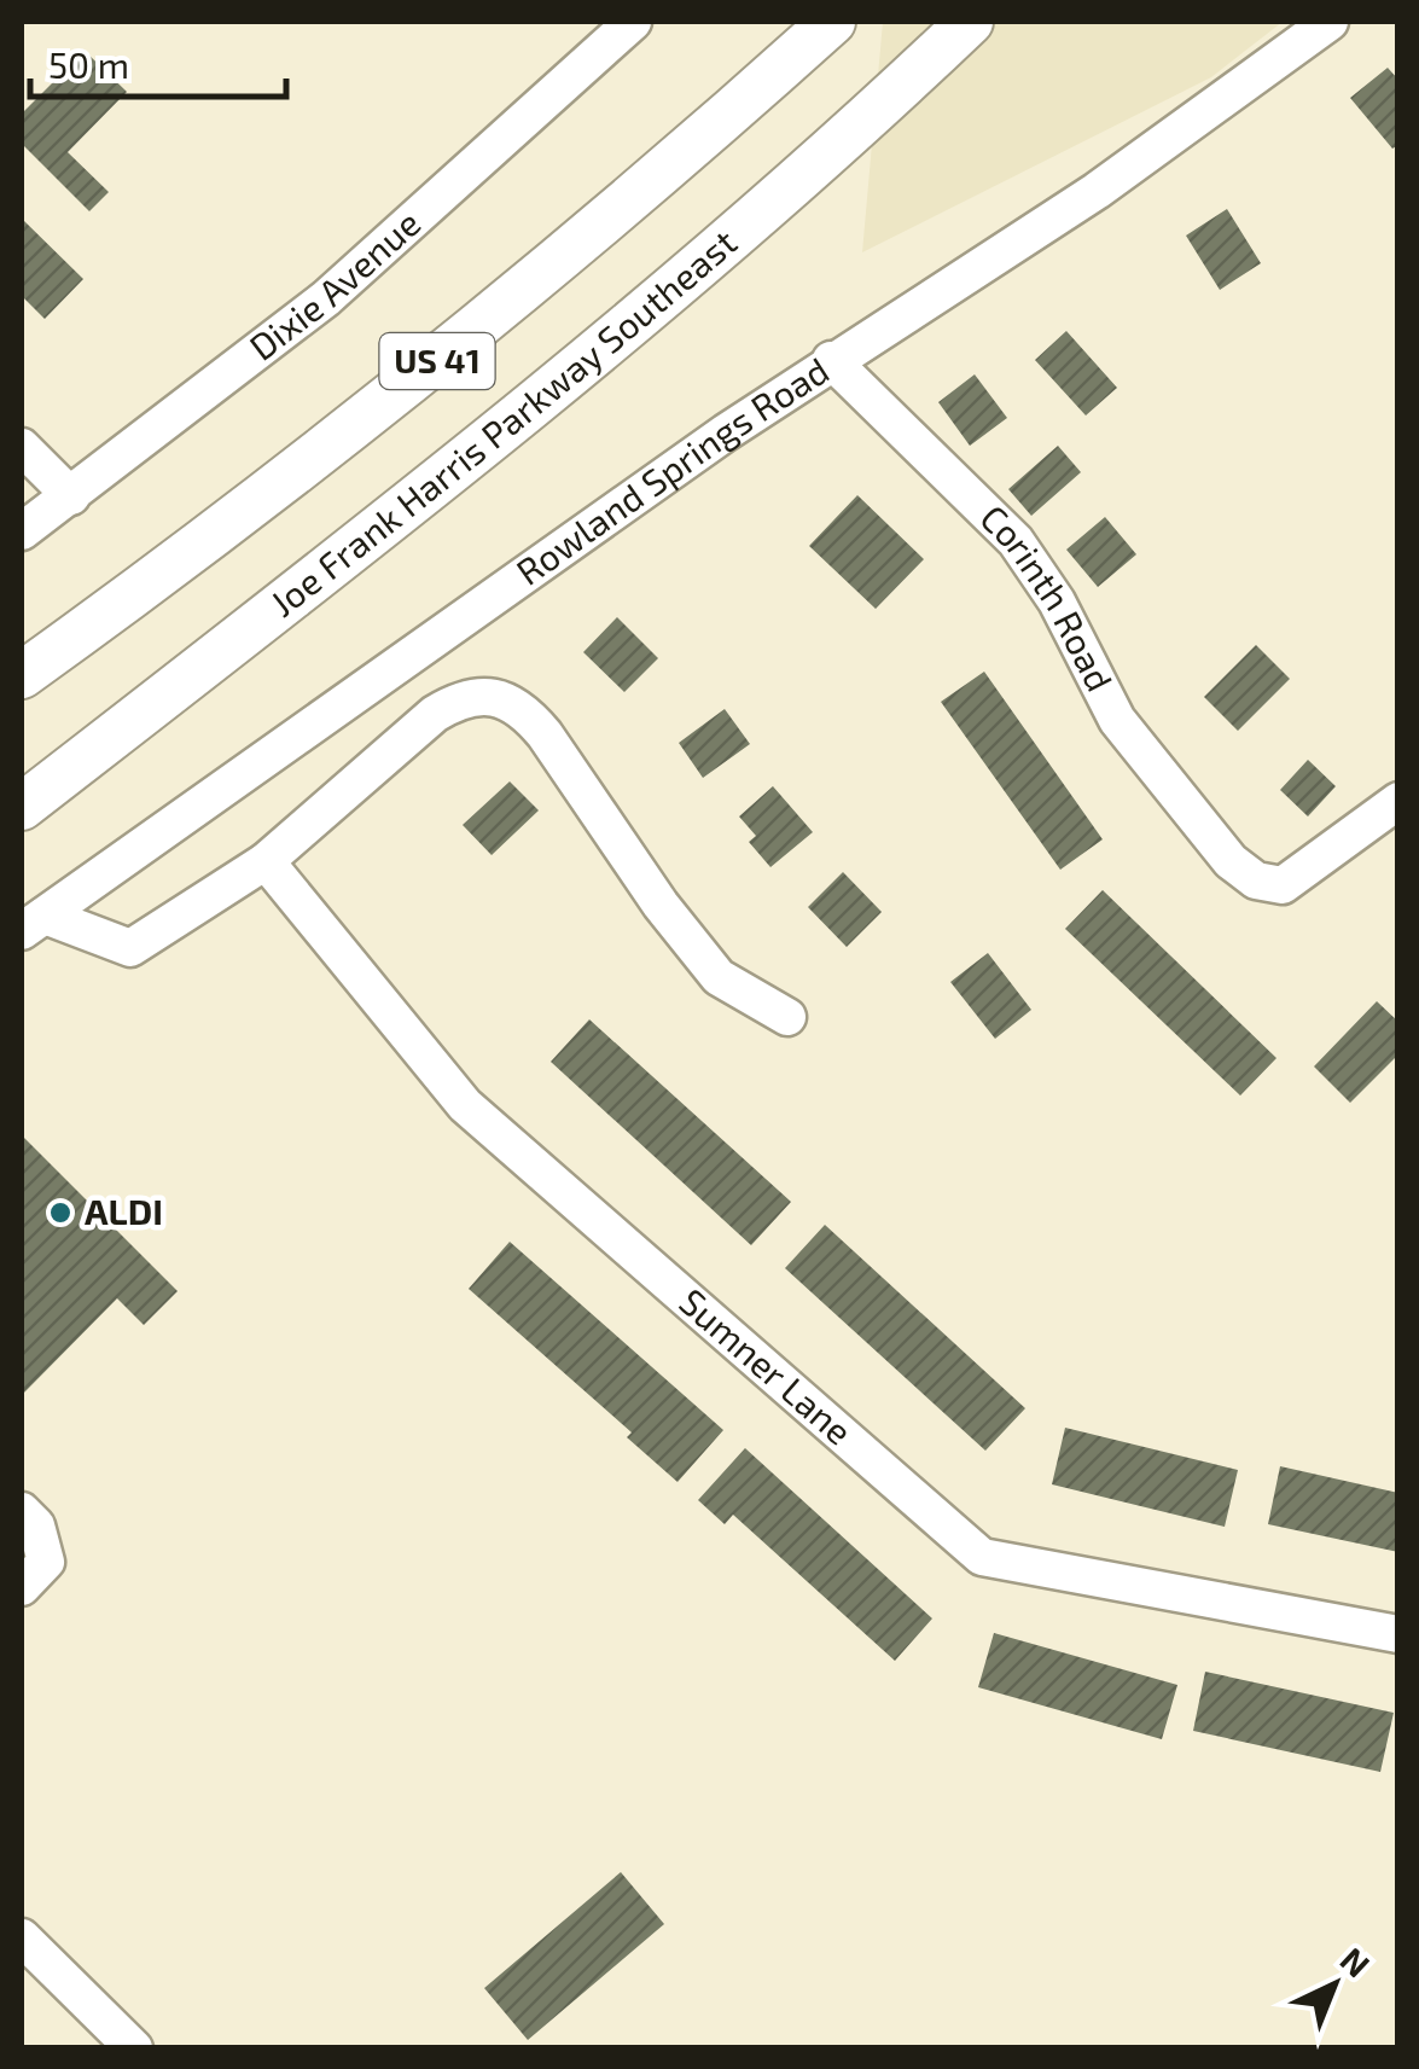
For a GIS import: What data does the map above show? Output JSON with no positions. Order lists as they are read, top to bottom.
{
  "streets": {
    "main road": ["US 41", "Joe Frank Harris Parkway Southeast"],
    "street": [
      "Dixie Avenue",
      "Rowland Springs Road",
      "Corinth Road",
      "Sumner Lane"
    ]
  },
  "crossings": [
    ["Rowland Springs Road", "Corinth Road"]
  ],
  "places": ["ALDI"],
  "scale_bar": "50 m",
  "north": "top right"
}
